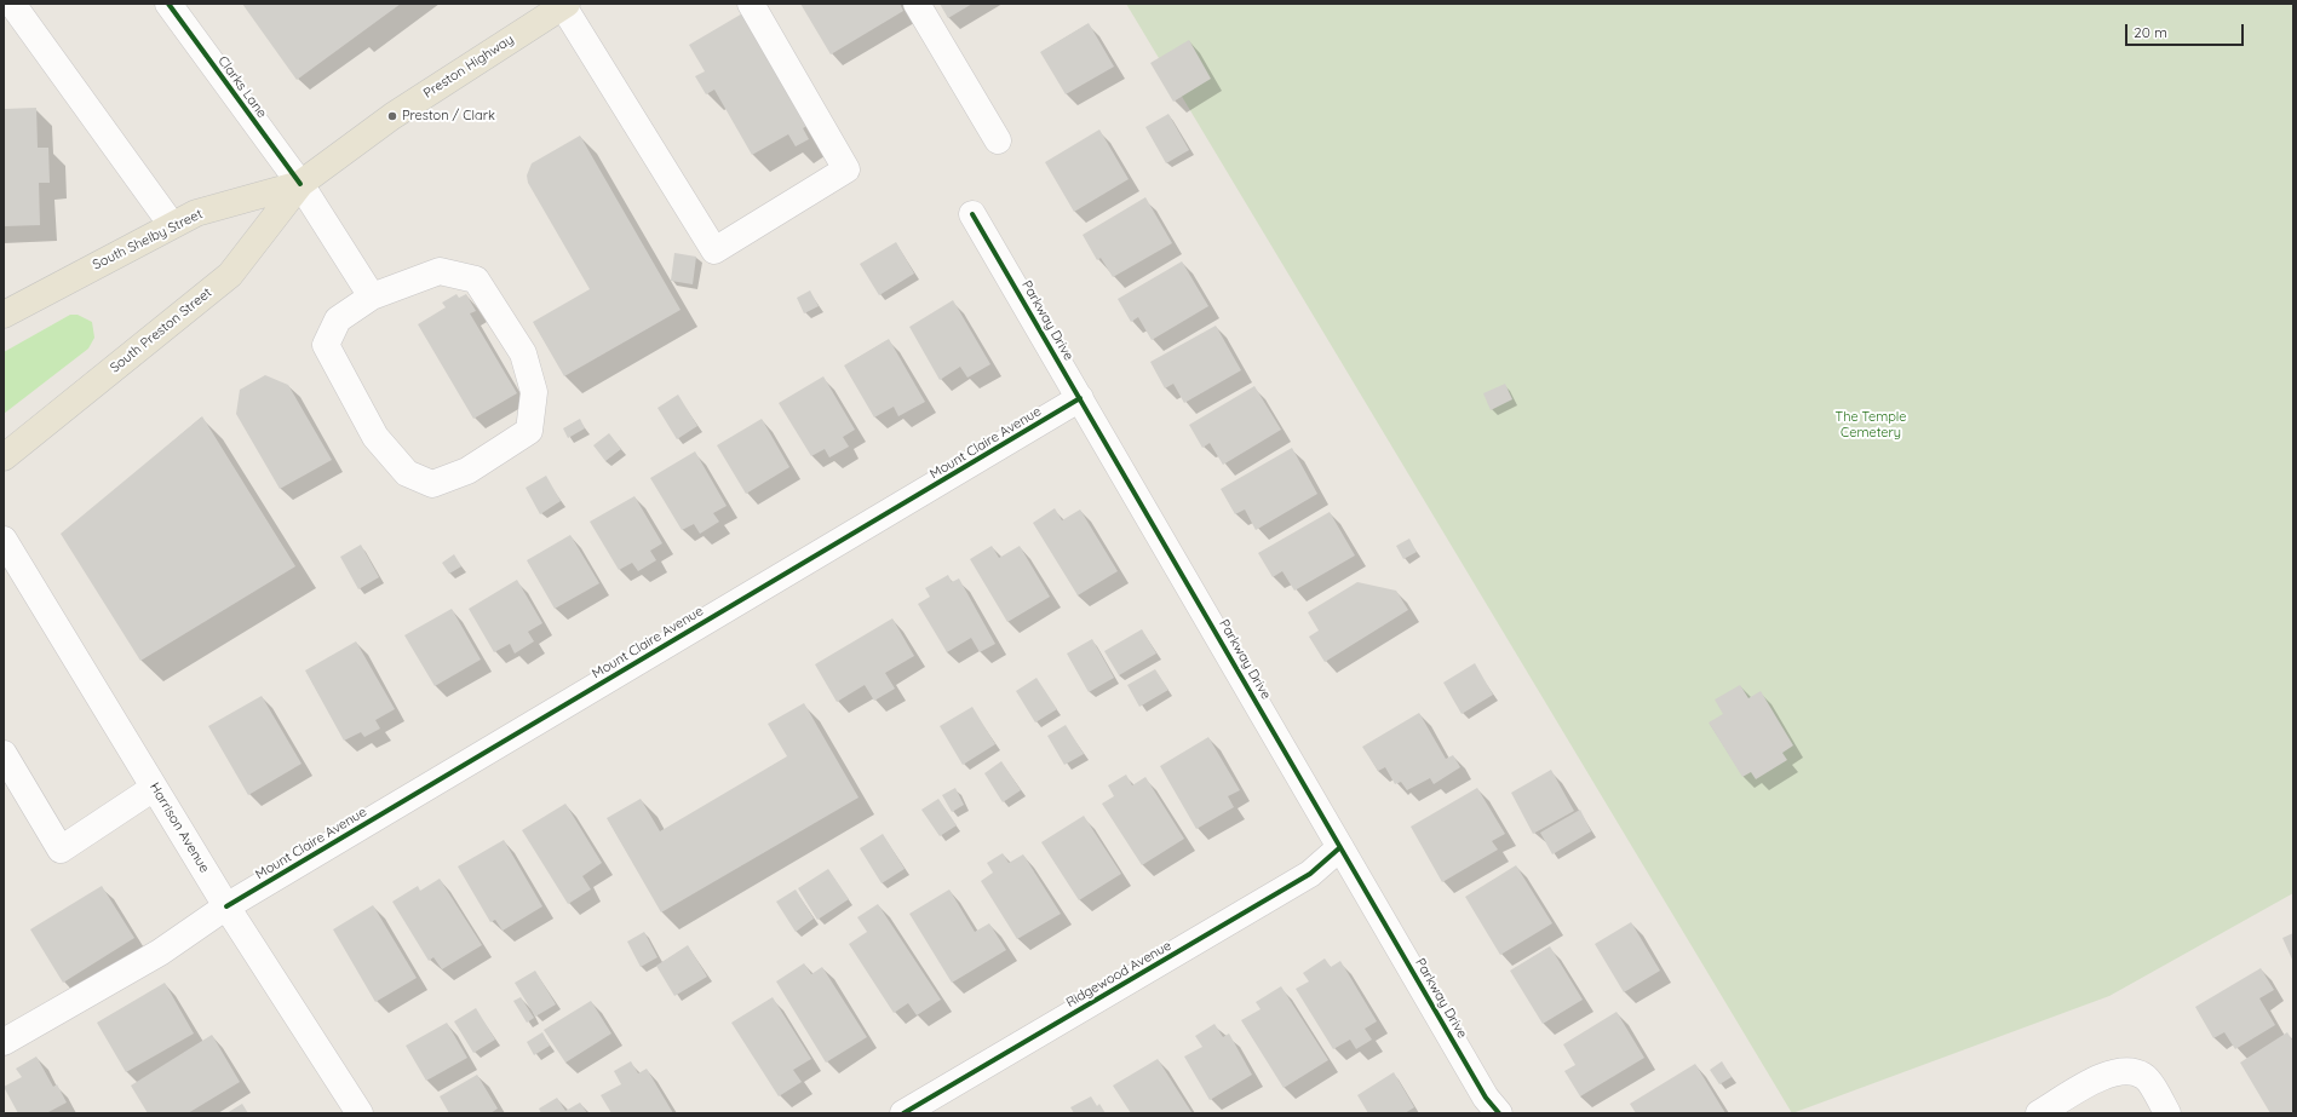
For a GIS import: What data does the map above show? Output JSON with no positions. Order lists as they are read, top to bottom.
{
  "streets": {
    "main road": ["Preston Highway", "South Shelby Street", "South Preston Street"],
    "street": [
      "Clarks Lane",
      "Parkway Drive",
      "Mount Claire Avenue",
      "Harrison Avenue",
      "Ridgewood Avenue"
    ]
  },
  "crossings": [
    ["Preston Highway", "Clarks Lane"],
    ["Preston Highway", "South Shelby Street"],
    ["Preston Highway", "South Preston Street"],
    ["Clarks Lane", "South Shelby Street"],
    ["Clarks Lane", "South Preston Street"],
    ["South Shelby Street", "South Preston Street"],
    ["Parkway Drive", "Mount Claire Avenue"],
    ["Parkway Drive", "Ridgewood Avenue"],
    ["Mount Claire Avenue", "Harrison Avenue"]
  ],
  "parks": ["The Temple Cemetery"],
  "places": ["Preston / Clark"],
  "scale_bar": "20 m"
}
